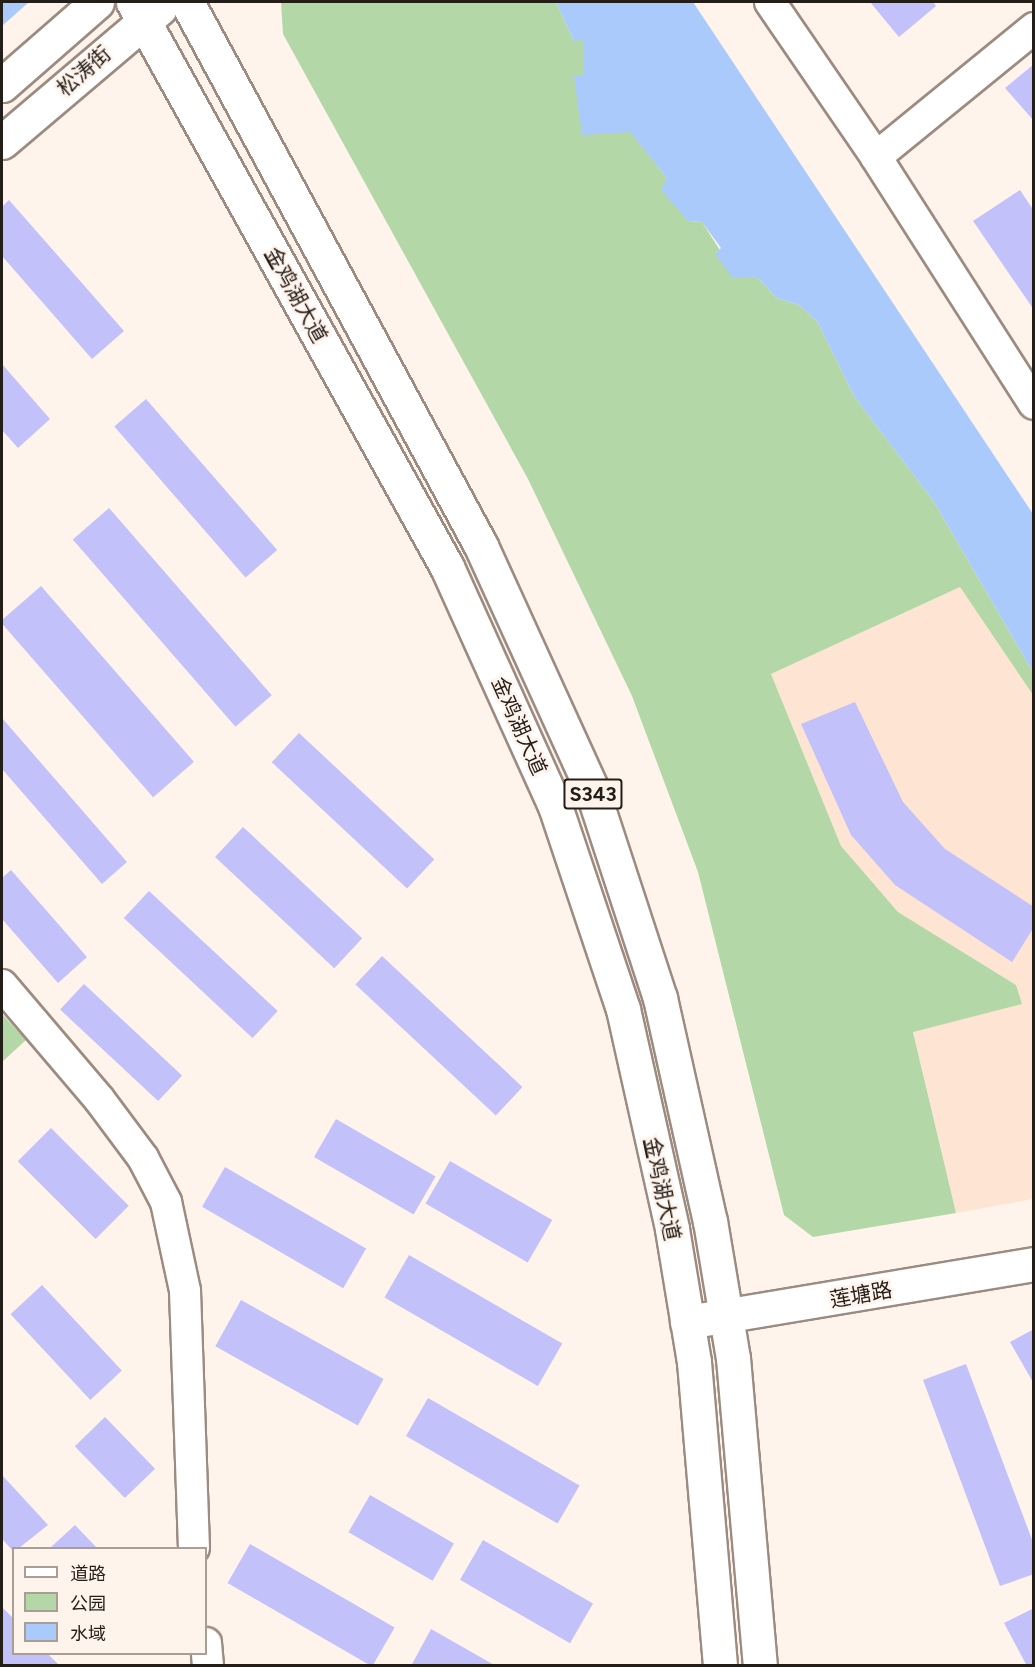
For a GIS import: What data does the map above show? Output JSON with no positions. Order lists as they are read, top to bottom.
{
  "streets": {
    "main road": [
      "松涛街",
      "金鸡湖大道",
      "S343",
      "莲塘路"
    ]
  },
  "crossings": [
    ["松涛街", "金鸡湖大道"],
    ["金鸡湖大道", "莲塘路"]
  ],
  "legend": ["道路", "公园", "水域"]
}
